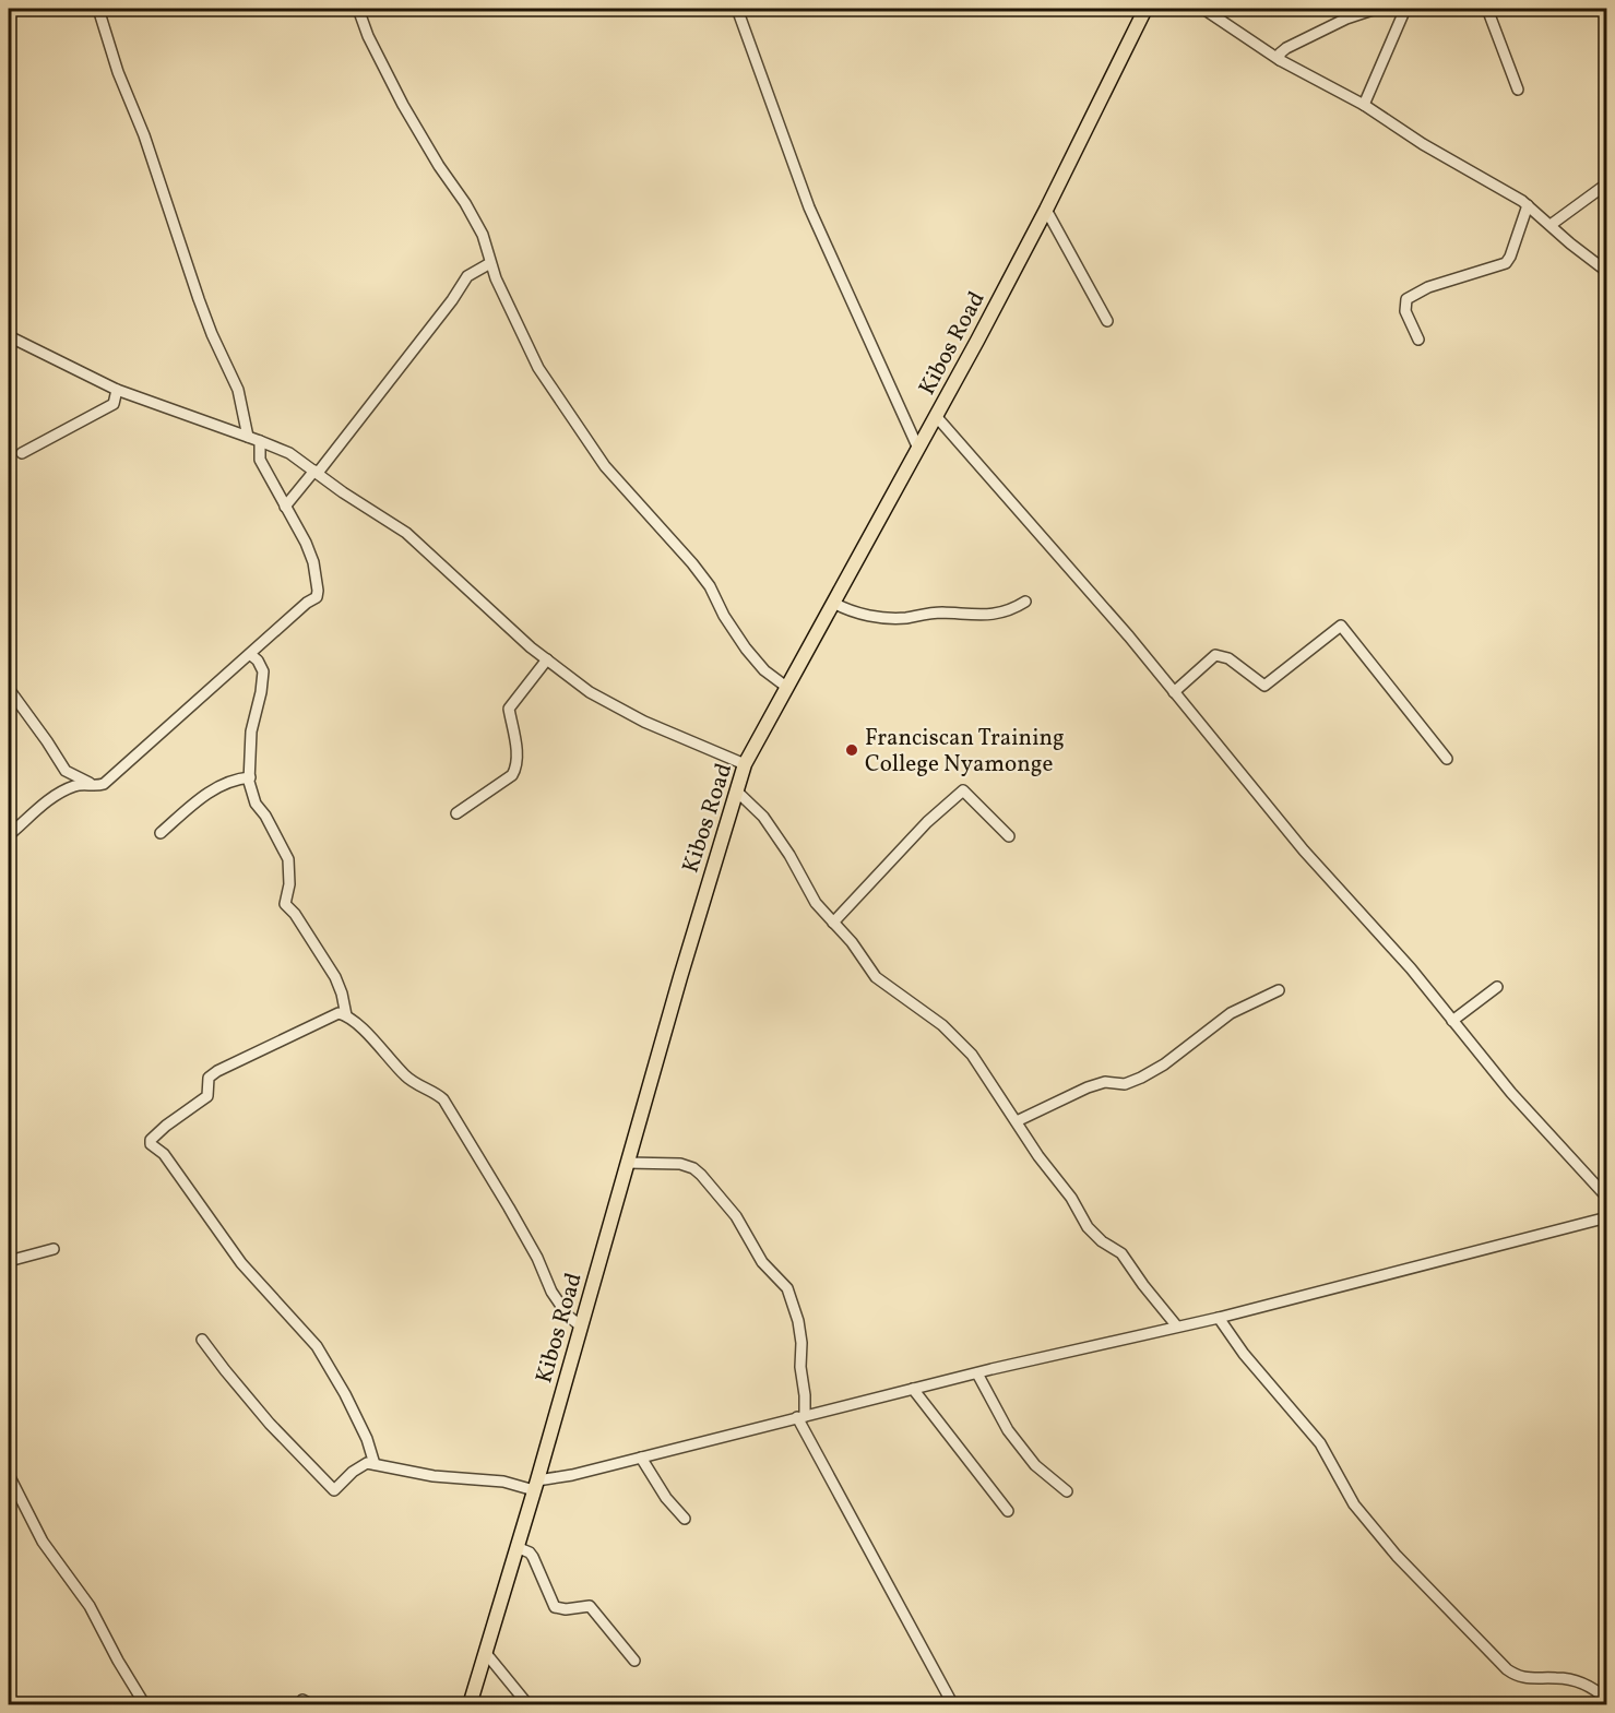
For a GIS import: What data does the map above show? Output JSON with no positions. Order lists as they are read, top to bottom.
{
  "streets": {
    "main road": ["Kibos Road"]
  },
  "places": ["Franciscan Training College Nyamonge"]
}
